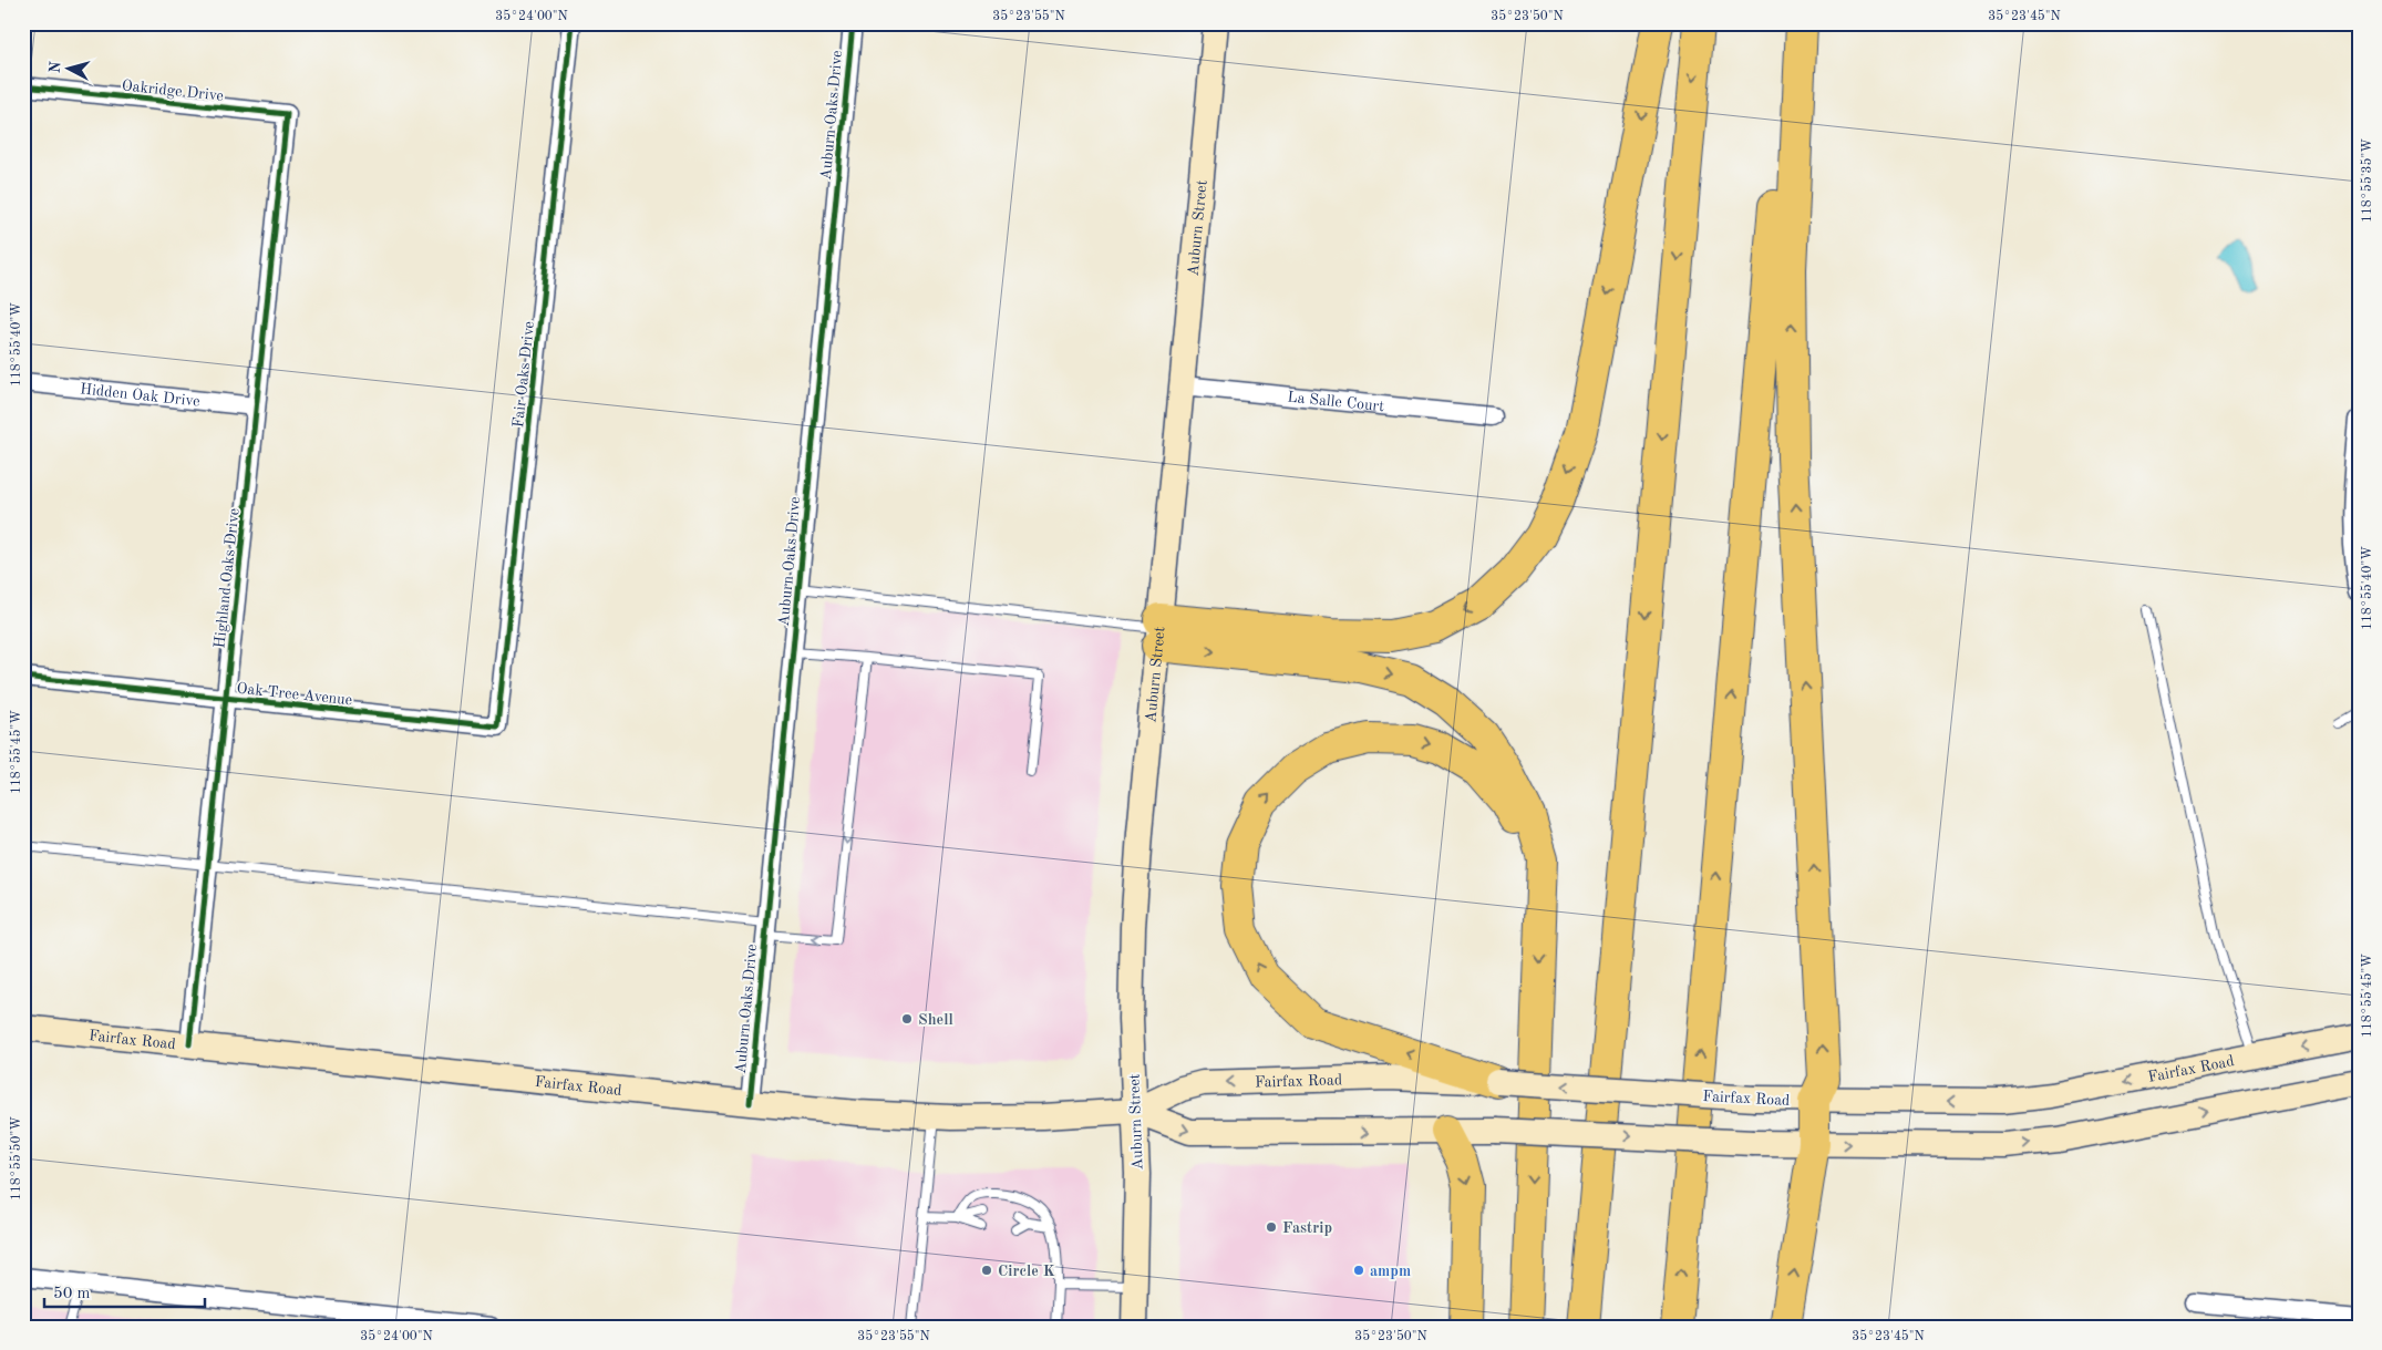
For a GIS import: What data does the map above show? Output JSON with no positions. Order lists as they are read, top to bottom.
{
  "streets": {
    "main road": ["Auburn Street", "Fairfax Road"],
    "street": [
      "Oakridge Drive",
      "Auburn Oaks Drive",
      "Fair Oaks Drive",
      "Hidden Oak Drive",
      "La Salle Court",
      "Highland Oaks Drive",
      "Oak Tree Avenue"
    ]
  },
  "crossings": [
    ["Oakridge Drive", "Highland Oaks Drive"],
    ["Auburn Oaks Drive", "Fairfax Road"],
    ["Auburn Street", "La Salle Court"],
    ["Auburn Street", "Fairfax Road"],
    ["Fair Oaks Drive", "Oak Tree Avenue"],
    ["Hidden Oak Drive", "Highland Oaks Drive"],
    ["Highland Oaks Drive", "Oak Tree Avenue"],
    ["Highland Oaks Drive", "Fairfax Road"]
  ],
  "places": [
    "Shell",
    "Fastrip",
    "Circle K",
    "ampm"
  ],
  "scale_bar": "50 m",
  "north": "left",
  "coordinates": [
    "35°24'00\"N",
    "35°23'55\"N",
    "35°23'50\"N",
    "35°23'45\"N",
    "118°55'35\"W",
    "118°55'40\"W",
    "118°55'45\"W",
    "118°55'50\"W"
  ]
}
